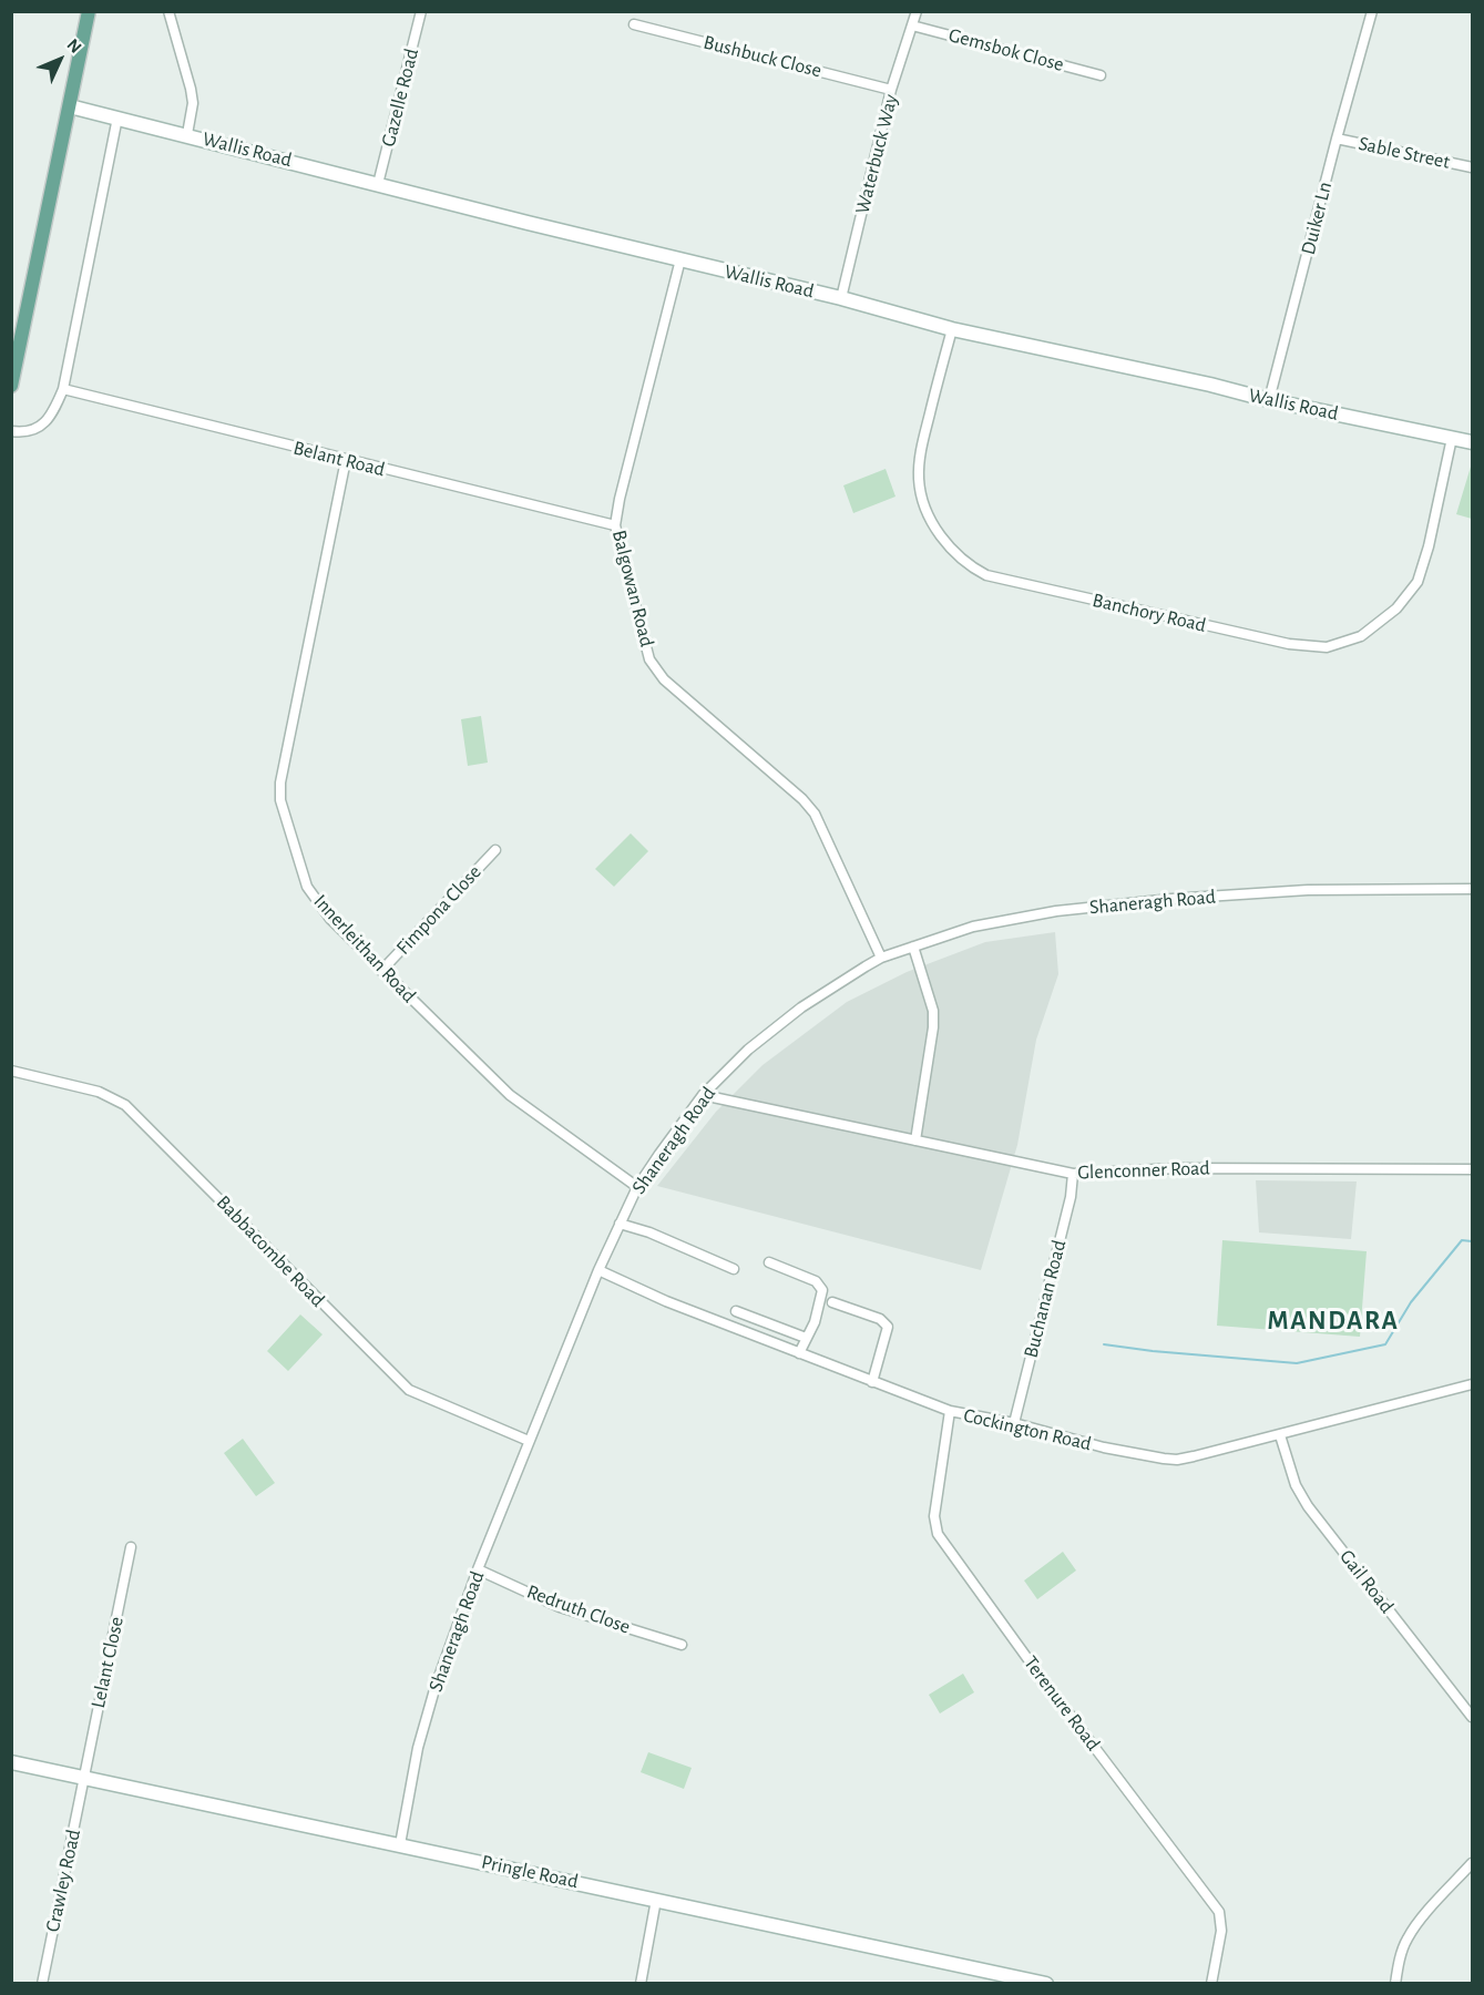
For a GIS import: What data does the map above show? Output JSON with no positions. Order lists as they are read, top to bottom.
{
  "streets": {
    "street": [
      "Gemsbok Close",
      "Bushbuck Close",
      "Gazelle Road",
      "Wallis Road",
      "Sable Street",
      "Waterbuck Way",
      "Duiker Ln",
      "Belant Road",
      "Balgowan Road",
      "Banchory Road",
      "Shaneragh Road",
      "Fimpona Close",
      "Innerleithan Road",
      "Glenconner Road",
      "Babbacombe Road",
      "Buchanan Road",
      "Cockington Road",
      "Gail Road",
      "Redruth Close",
      "Lelant Close",
      "Terenure Road",
      "Pringle Road",
      "Crawley Road"
    ]
  },
  "crossings": [
    ["Gemsbok Close", "Waterbuck Way"],
    ["Bushbuck Close", "Waterbuck Way"],
    ["Gazelle Road", "Wallis Road"],
    ["Wallis Road", "Waterbuck Way"],
    ["Wallis Road", "Duiker Ln"],
    ["Wallis Road", "Balgowan Road"],
    ["Wallis Road", "Banchory Road"],
    ["Sable Street", "Duiker Ln"],
    ["Belant Road", "Balgowan Road"],
    ["Belant Road", "Innerleithan Road"],
    ["Balgowan Road", "Shaneragh Road"],
    ["Shaneragh Road", "Innerleithan Road"],
    ["Shaneragh Road", "Glenconner Road"],
    ["Shaneragh Road", "Babbacombe Road"],
    ["Shaneragh Road", "Cockington Road"],
    ["Shaneragh Road", "Redruth Close"],
    ["Shaneragh Road", "Pringle Road"],
    ["Fimpona Close", "Innerleithan Road"],
    ["Glenconner Road", "Buchanan Road"],
    ["Buchanan Road", "Cockington Road"],
    ["Cockington Road", "Gail Road"],
    ["Cockington Road", "Terenure Road"],
    ["Lelant Close", "Pringle Road"],
    ["Lelant Close", "Crawley Road"],
    ["Pringle Road", "Crawley Road"]
  ],
  "districts": ["MANDARA"],
  "north": "top right"
}
